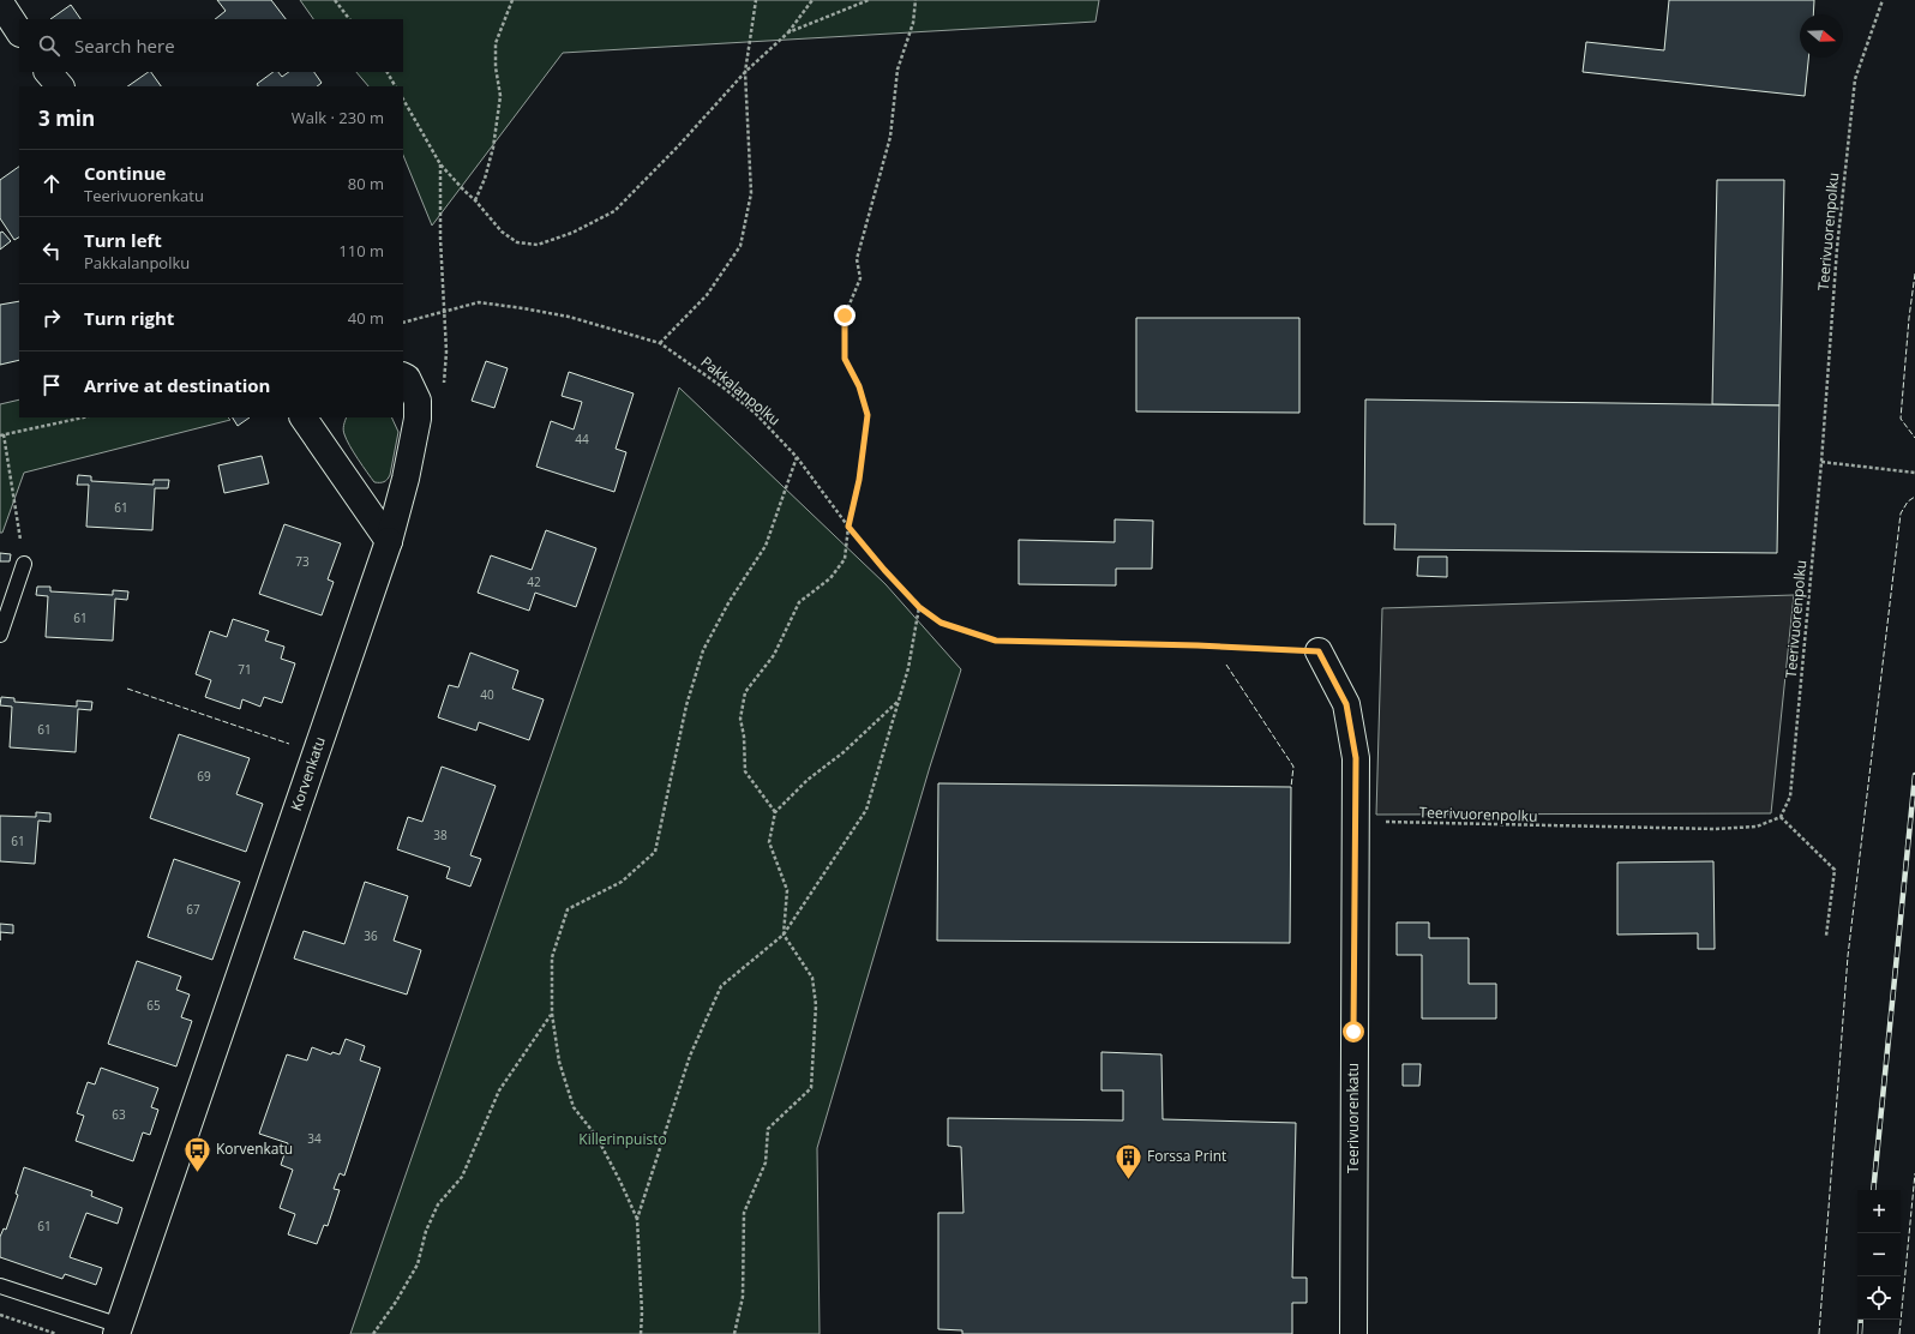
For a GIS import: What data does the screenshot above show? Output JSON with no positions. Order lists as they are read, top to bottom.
{
  "streets": {
    "street": ["Korvenkatu", "Teerivuorenkatu"],
    "path": ["Teerivuorenpolku", "Pakkalanpolku"]
  },
  "crossings": [
    ["Teerivuorenpolku", "Teerivuorenkatu"],
    ["Pakkalanpolku", "Teerivuorenkatu"]
  ],
  "parks": ["Killerinpuisto"],
  "places": {
    "bus stop": ["Korvenkatu"],
    "building": ["Forssa Print"]
  },
  "house_numbers": [
    "44",
    "61",
    "73",
    "42",
    "61",
    "71",
    "40",
    "61",
    "69",
    "38",
    "61",
    "67",
    "36",
    "65",
    "63",
    "34",
    "61"
  ],
  "north": "right",
  "page": {
    "search": "Search here",
    "heading": ["3 min", "Walk · 230 m"],
    "list": [
      ["Continue", "Teerivuorenkatu", "80 m"],
      ["Turn left", "Pakkalanpolku", "110 m"],
      ["Turn right", "40 m"],
      "Arrive at destination"
    ],
    "map_buttons": ["+", "−"]
  }
}
